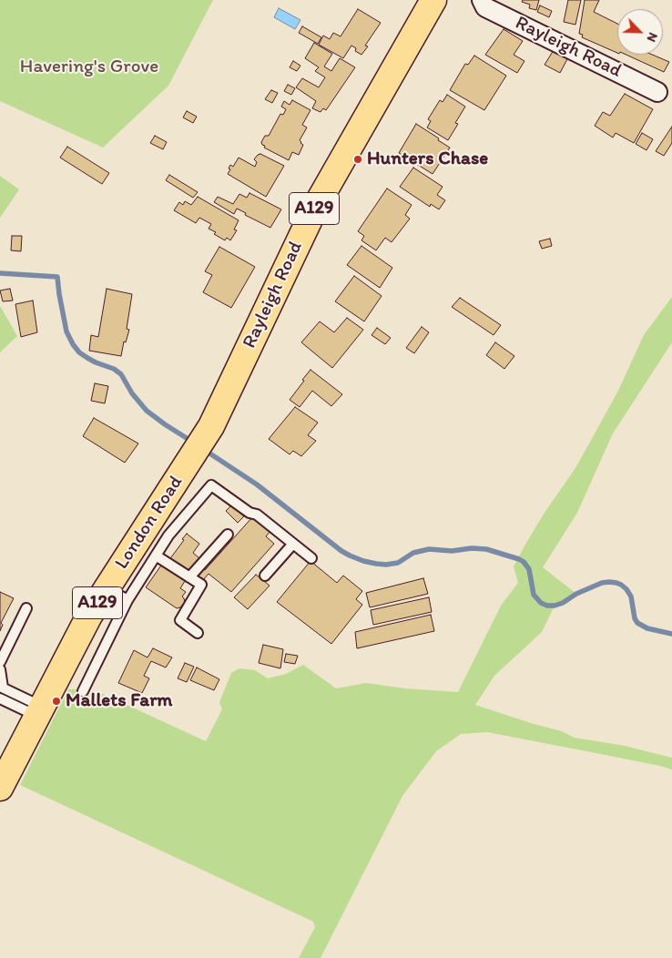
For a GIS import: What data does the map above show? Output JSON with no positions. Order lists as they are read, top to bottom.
{
  "streets": {
    "main road": ["Rayleigh Road", "A129", "London Road"]
  },
  "crossings": [
    ["Rayleigh Road", "London Road"]
  ],
  "parks": ["Havering's Grove"],
  "places": ["Hunters Chase", "Mallets Farm"],
  "north": "bottom right"
}
